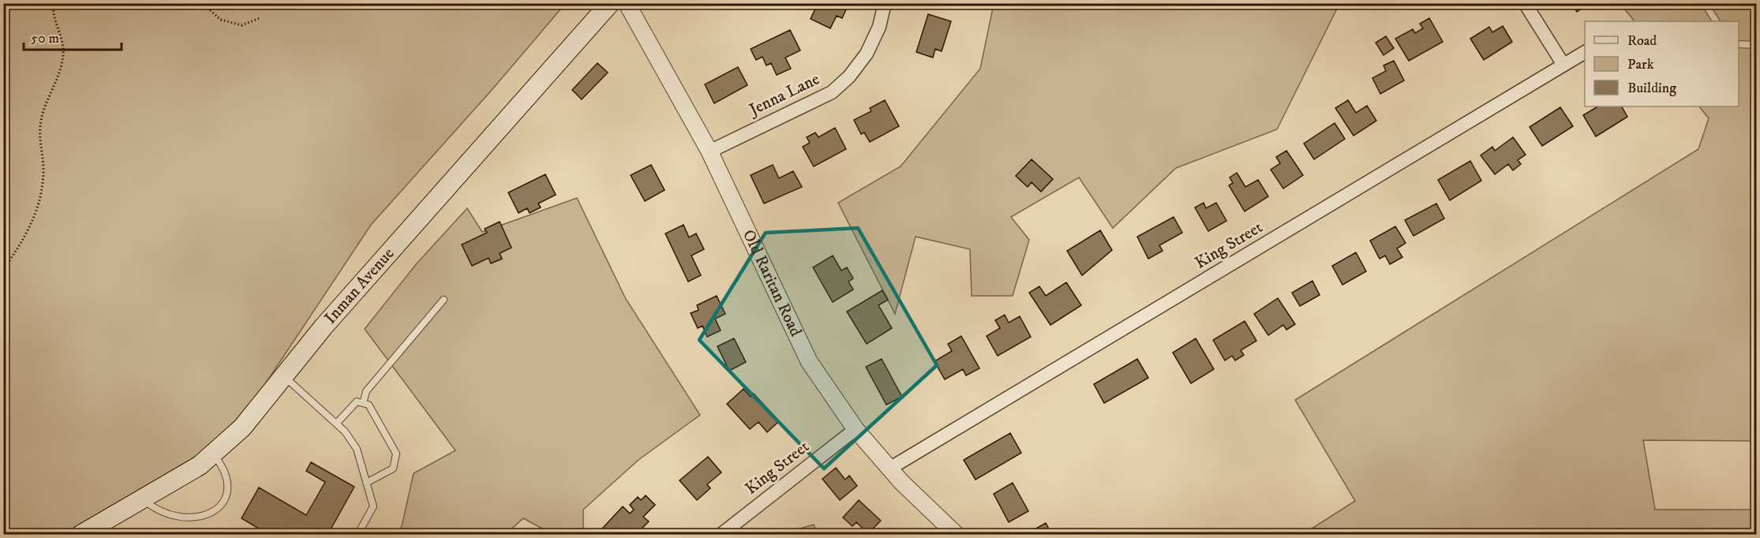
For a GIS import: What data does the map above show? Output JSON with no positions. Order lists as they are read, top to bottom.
{
  "streets": {
    "main road": ["Inman Avenue"],
    "street": ["Jenna Lane", "King Street", "Old Raritan Road"]
  },
  "crossings": [
    ["Jenna Lane", "Old Raritan Road"],
    ["King Street", "Old Raritan Road"]
  ],
  "legend": ["Road", "Park", "Building"],
  "scale_bar": "50 m"
}
